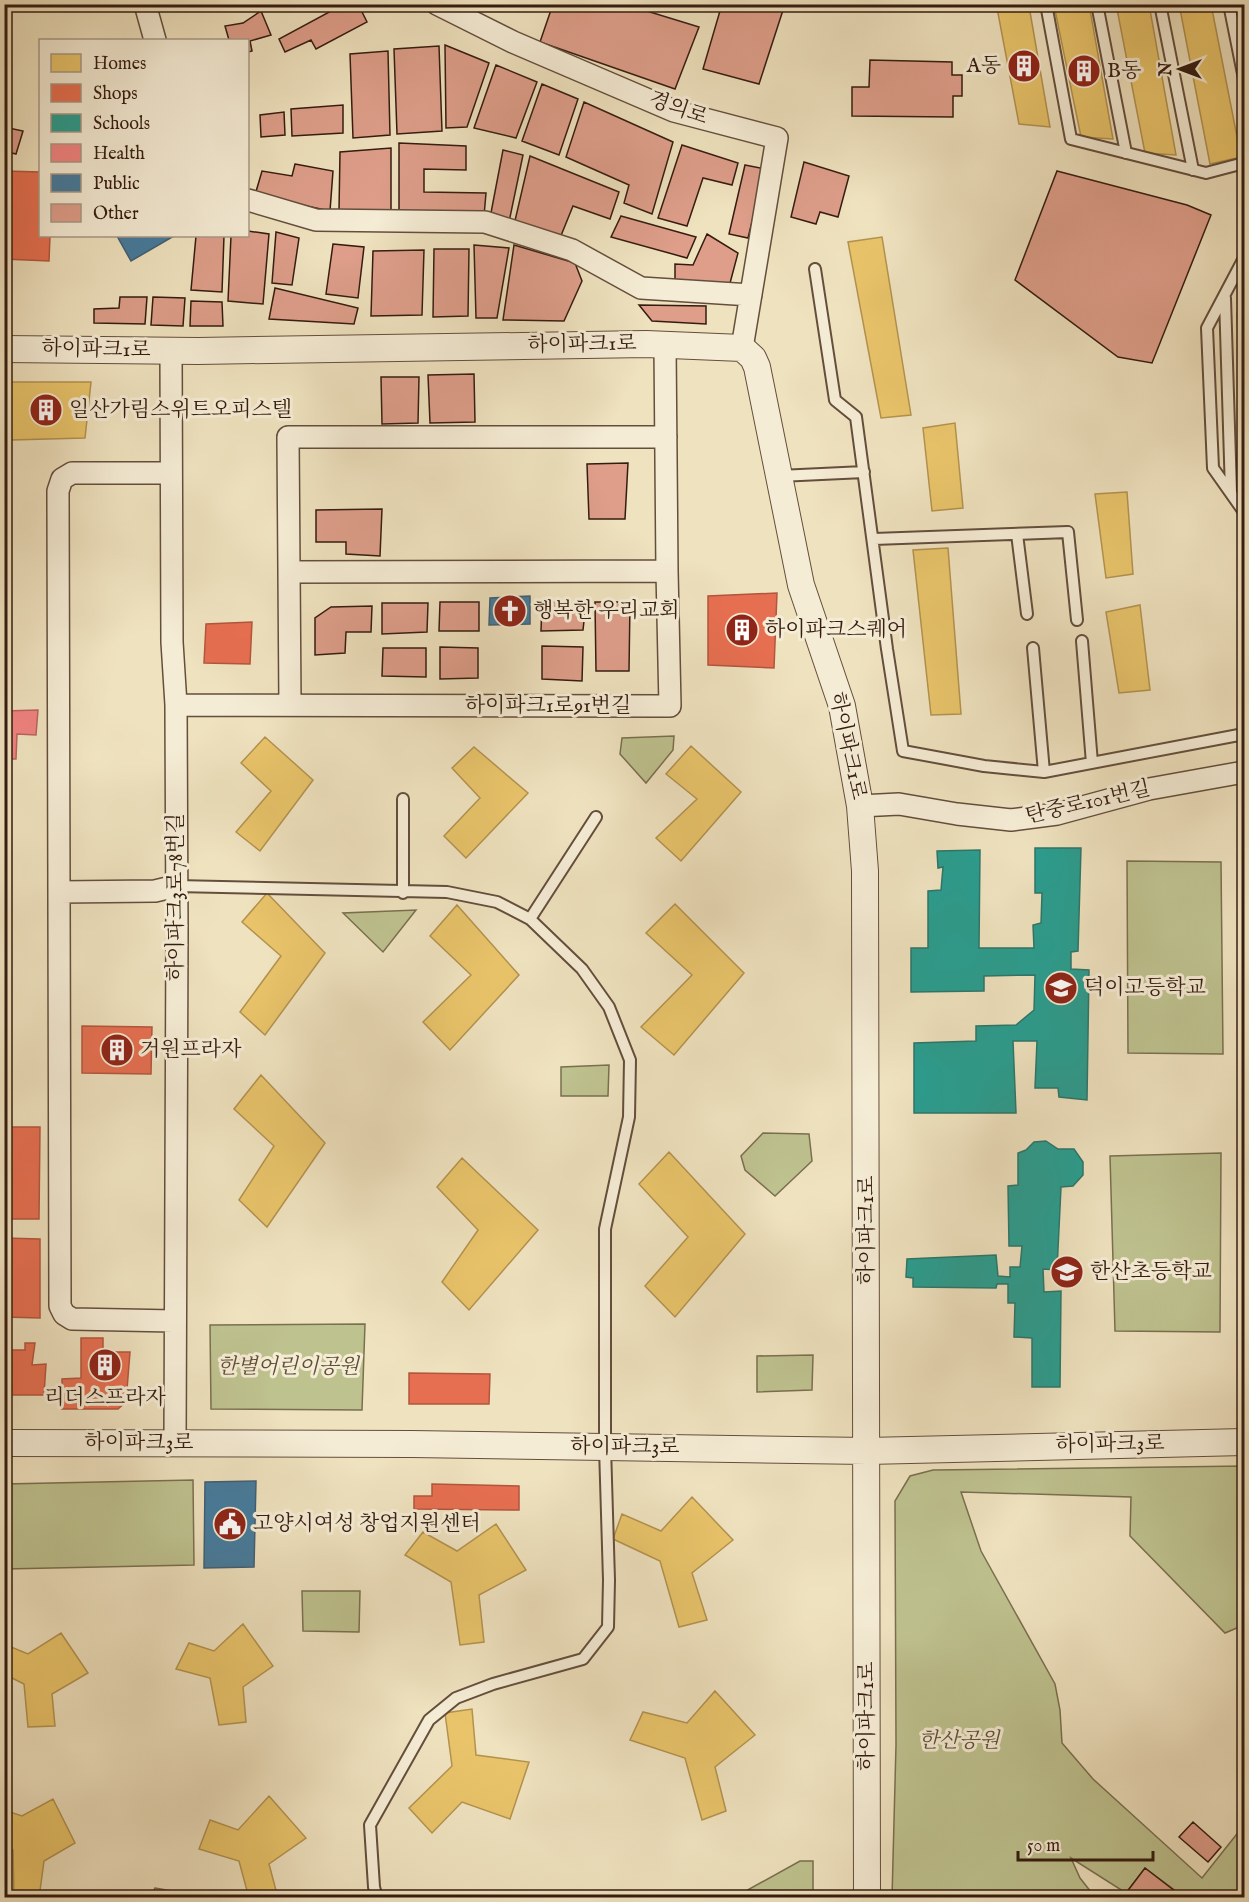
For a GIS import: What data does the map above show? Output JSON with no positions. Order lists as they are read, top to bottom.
{
  "streets": {
    "street": [
      "경의로",
      "하이파크1로",
      "하이파크1로91번길",
      "탄중로101번길",
      "하이파크3로78번길",
      "하이파크3로"
    ]
  },
  "crossings": [
    ["경의로", "하이파크1로"],
    ["하이파크1로", "하이파크1로91번길"],
    ["하이파크1로", "탄중로101번길"],
    ["하이파크1로", "하이파크3로78번길"],
    ["하이파크1로", "하이파크3로"],
    ["하이파크1로91번길", "하이파크3로78번길"],
    ["하이파크3로78번길", "하이파크3로"]
  ],
  "parks": ["한별어린이공원", "한산공원"],
  "places": {
    "building": [
      "A동",
      "B동",
      "일산가림스위트오피스텔",
      "하이파크스퀘어",
      "거원프라자",
      "리더스프라자"
    ],
    "church": ["행복한 우리교회"],
    "school or university": ["덕이고등학교", "한산초등학교"],
    "public building": ["고양시여성 창업지원센터"]
  },
  "legend": [
    "Homes",
    "Shops",
    "Schools",
    "Health",
    "Public",
    "Other"
  ],
  "scale_bar": "50 m",
  "north": "left"
}
